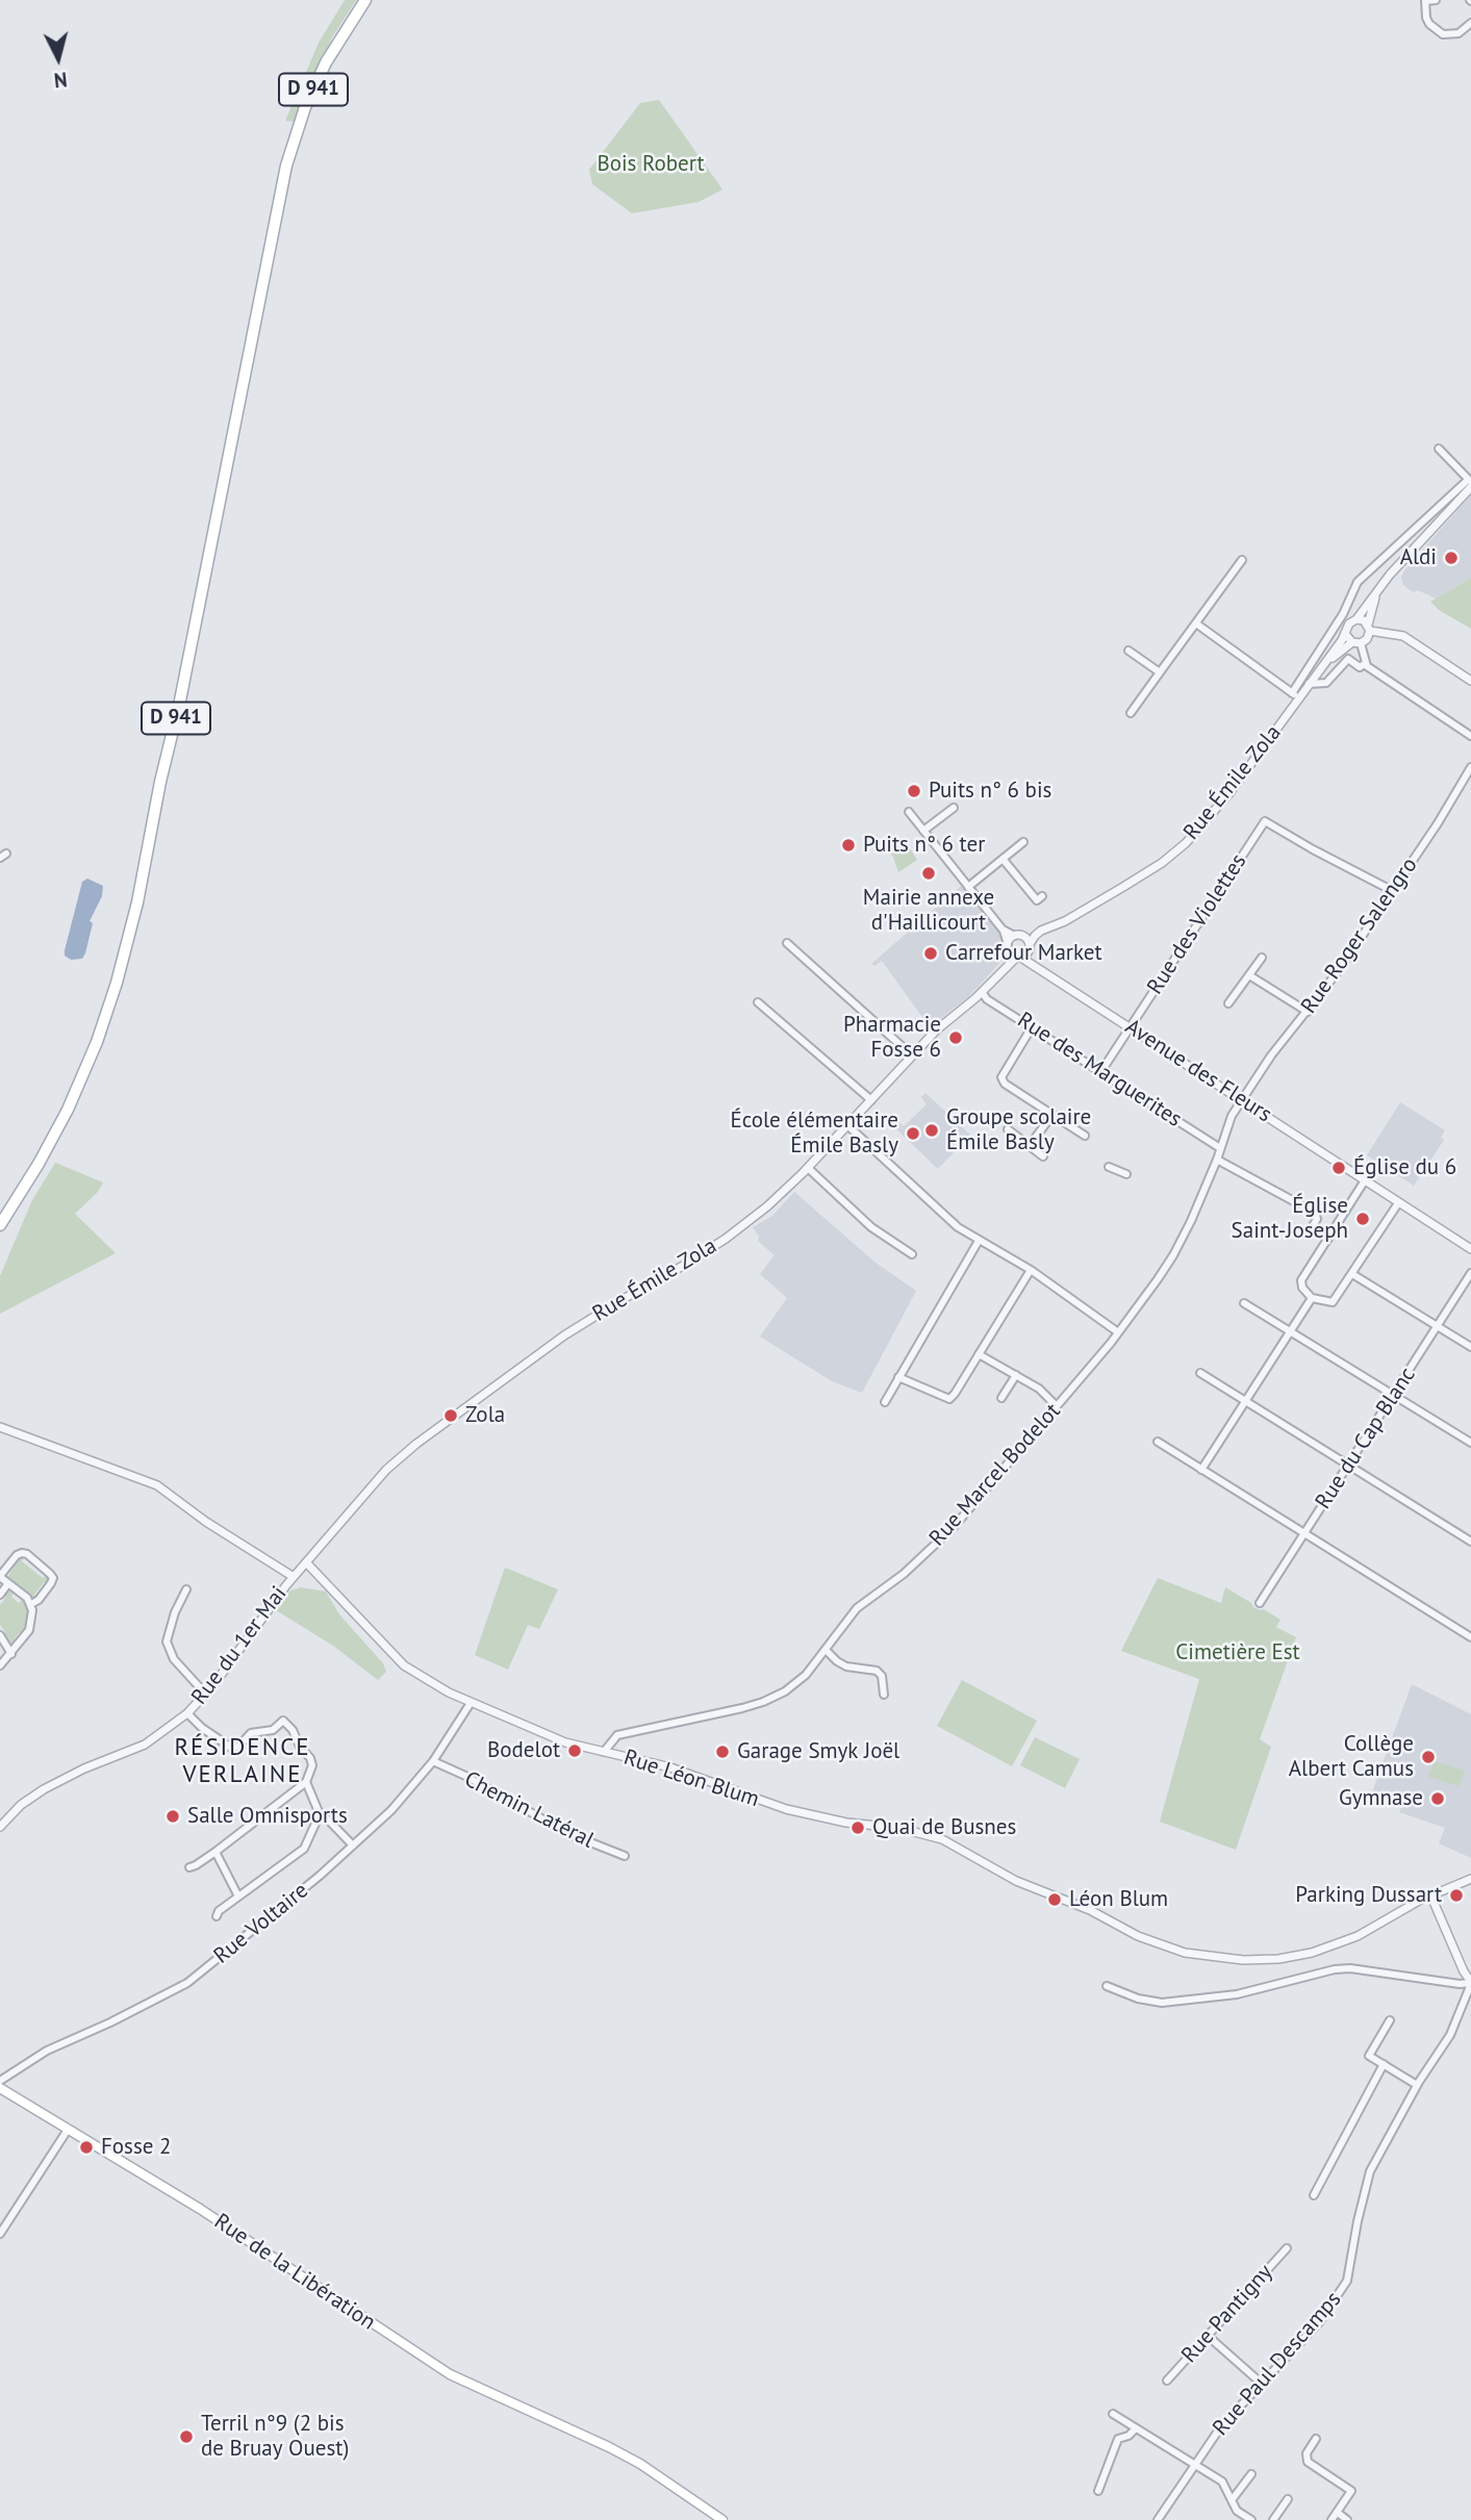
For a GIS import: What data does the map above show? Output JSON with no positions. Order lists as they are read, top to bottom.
{
  "streets": {
    "main road": ["D 941", "Rue de la Libération"],
    "street": [
      "Rue Émile Zola",
      "Rue des Violettes",
      "Rue Roger Salengro",
      "Rue des Marguerites",
      "Avenue des Fleurs",
      "Rue du Cap Blanc",
      "Rue Marcel Bodelot",
      "Rue du 1er Mai",
      "Rue Léon Blum",
      "Chemin Latéral",
      "Rue Voltaire",
      "Rue Pantigny",
      "Rue Paul Descamps"
    ]
  },
  "crossings": [
    ["Rue Émile Zola", "Rue des Marguerites"],
    ["Rue Émile Zola", "Avenue des Fleurs"],
    ["Rue Émile Zola", "Rue du 1er Mai"],
    ["Rue Émile Zola", "Rue Léon Blum"],
    ["Rue des Violettes", "Rue Roger Salengro"],
    ["Rue des Violettes", "Rue des Marguerites"],
    ["Rue des Violettes", "Avenue des Fleurs"],
    ["Rue Roger Salengro", "Avenue des Fleurs"],
    ["Rue Roger Salengro", "Rue Marcel Bodelot"],
    ["Rue des Marguerites", "Rue Marcel Bodelot"],
    ["Avenue des Fleurs", "Rue Marcel Bodelot"],
    ["Rue Marcel Bodelot", "Rue Léon Blum"],
    ["Rue Léon Blum", "Rue Voltaire"],
    ["Chemin Latéral", "Rue Voltaire"]
  ],
  "districts": ["RÉSIDENCE VERLAINE"],
  "parks": ["Bois Robert", "Cimetière Est"],
  "places": [
    "Aldi",
    "Puits n° 6 bis",
    "Puits n° 6 ter",
    "Mairie annexe d'Haillicourt",
    "Carrefour Market",
    "Pharmacie Fosse 6",
    "Groupe scolaire Émile Basly",
    "École élémentaire Émile Basly",
    "Église du 6",
    "Église Saint-Joseph",
    "Zola",
    "Bodelot",
    "Garage Smyk Joël",
    "Collège Albert Camus",
    "Gymnase",
    "Salle Omnisports",
    "Quai de Busnes",
    "Parking Dussart",
    "Léon Blum",
    "Fosse 2",
    "Terril n°9 (2 bis de Bruay Ouest)"
  ],
  "north": "bottom"
}
